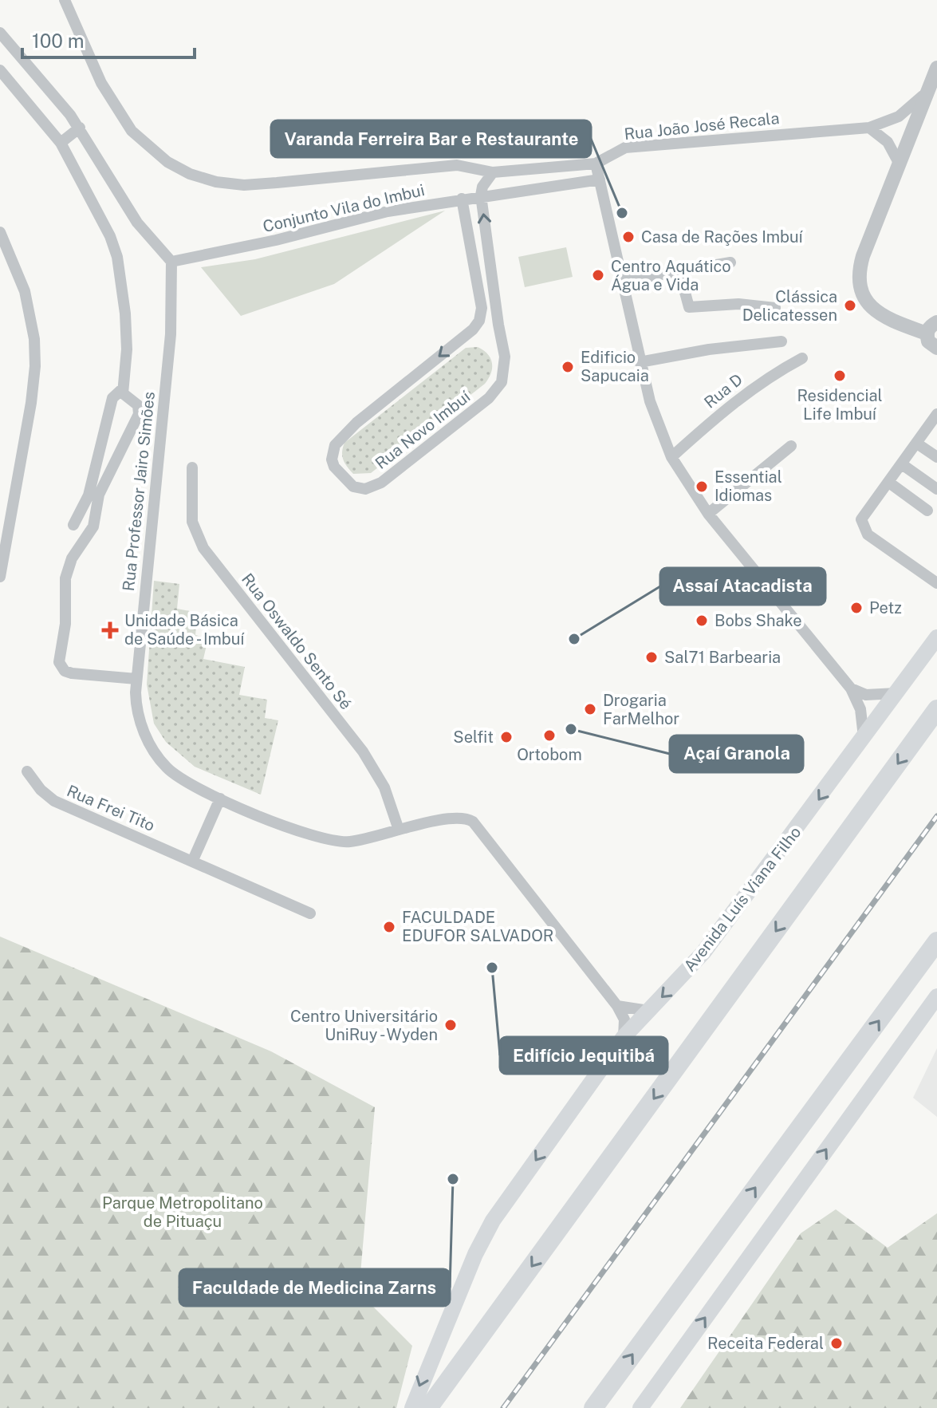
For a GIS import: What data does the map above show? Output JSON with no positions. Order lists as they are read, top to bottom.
{
  "streets": {
    "main road": ["Avenida Luís Viana Filho"],
    "street": [
      "Rua João José Recala",
      "Conjunto Vila do Imbui",
      "Rua D",
      "Rua Novo Imbuí",
      "Rua Professor Jairo Simões",
      "Rua Oswaldo Sento Sé",
      "Rua Frei Tito"
    ]
  },
  "crossings": [
    ["Conjunto Vila do Imbui", "Rua Novo Imbuí"],
    ["Conjunto Vila do Imbui", "Rua Professor Jairo Simões"],
    ["Rua Professor Jairo Simões", "Rua Oswaldo Sento Sé"],
    ["Rua Professor Jairo Simões", "Avenida Luís Viana Filho"]
  ],
  "one_way": ["Avenida Luís Viana Filho"],
  "parks": ["Parque Metropolitano de Pituaçu"],
  "places": {
    "other": [
      "Varanda Ferreira Bar e Restaurante",
      "Casa de Rações Imbuí",
      "Centro Aquático Água e Vida",
      "Clássica Delicatessen",
      "Edificio Sapucaia",
      "Residencial Life Imbuí",
      "Essential Idiomas",
      "Petz",
      "Bobs Shake",
      "Assaí Atacadista",
      "Sal71 Barbearia",
      "Drogaria FarMelhor",
      "Açaí Granola",
      "Ortobom",
      "Selfit",
      "FACULDADE EDUFOR SALVADOR",
      "Edifício Jequitibá",
      "Centro Universitário UniRuy - Wyden",
      "Faculdade de Medicina Zarns",
      "Receita Federal"
    ],
    "health": ["Unidade Básica de Saúde - Imbuí"]
  },
  "scale_bar": "100 m"
}
